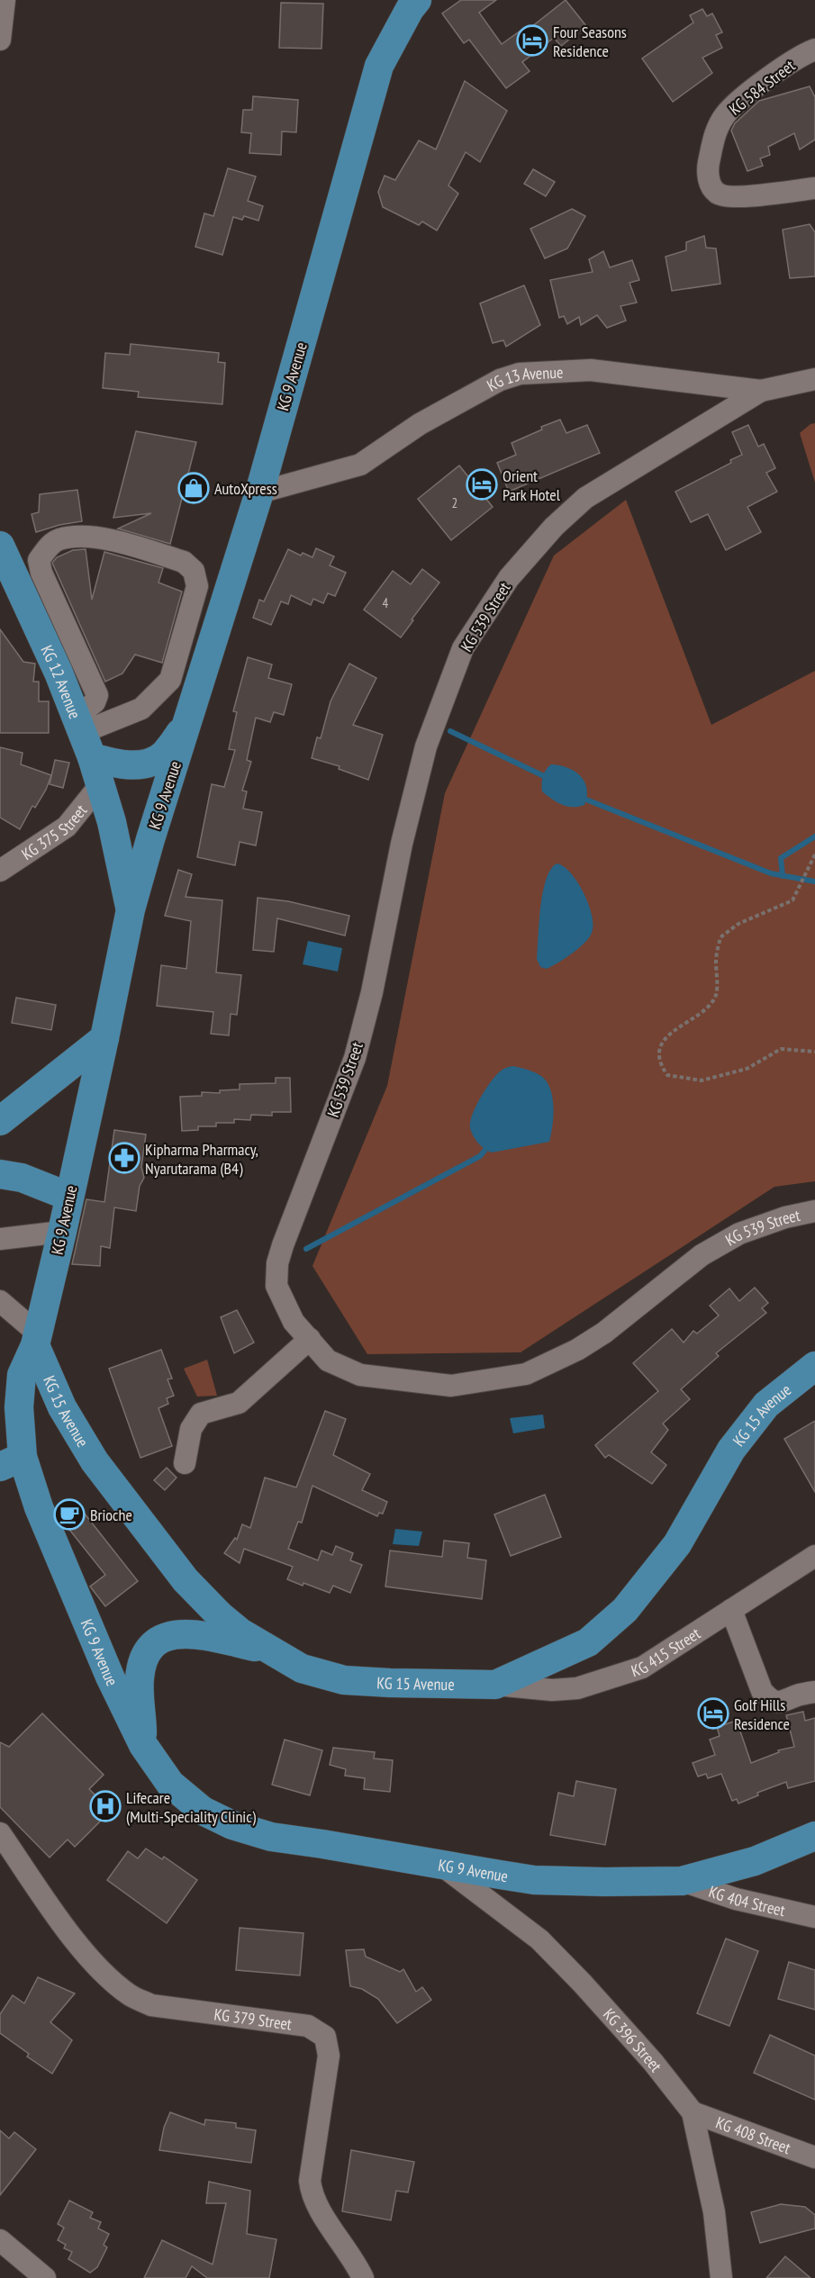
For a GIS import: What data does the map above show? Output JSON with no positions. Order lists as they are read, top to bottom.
{
  "streets": {
    "main road": ["KG 9 Avenue", "KG 12 Avenue", "KG 15 Avenue"],
    "street": [
      "KG 584 Street",
      "KG 13 Avenue",
      "KG 539 Street",
      "KG 375 Street",
      "KG 415 Street",
      "KG 404 Street",
      "KG 379 Street",
      "KG 396 Street",
      "KG 408 Street"
    ]
  },
  "crossings": [
    ["KG 9 Avenue", "KG 13 Avenue"],
    ["KG 9 Avenue", "KG 12 Avenue"],
    ["KG 9 Avenue", "KG 15 Avenue"],
    ["KG 9 Avenue", "KG 404 Street"],
    ["KG 9 Avenue", "KG 396 Street"],
    ["KG 13 Avenue", "KG 539 Street"],
    ["KG 12 Avenue", "KG 375 Street"],
    ["KG 15 Avenue", "KG 415 Street"],
    ["KG 396 Street", "KG 408 Street"]
  ],
  "places": {
    "hotel": ["Four Seasons Residence", "Orient Park Hotel", "Golf Hills Residence"],
    "shop": ["AutoXpress"],
    "pharmacy": ["Kipharma Pharmacy, Nyarutarama (B4)"],
    "cafe": ["Brioche"],
    "hospital": ["Lifecare (Multi-Speciality Clinic)"]
  },
  "house_numbers": ["2", "4"]
}
